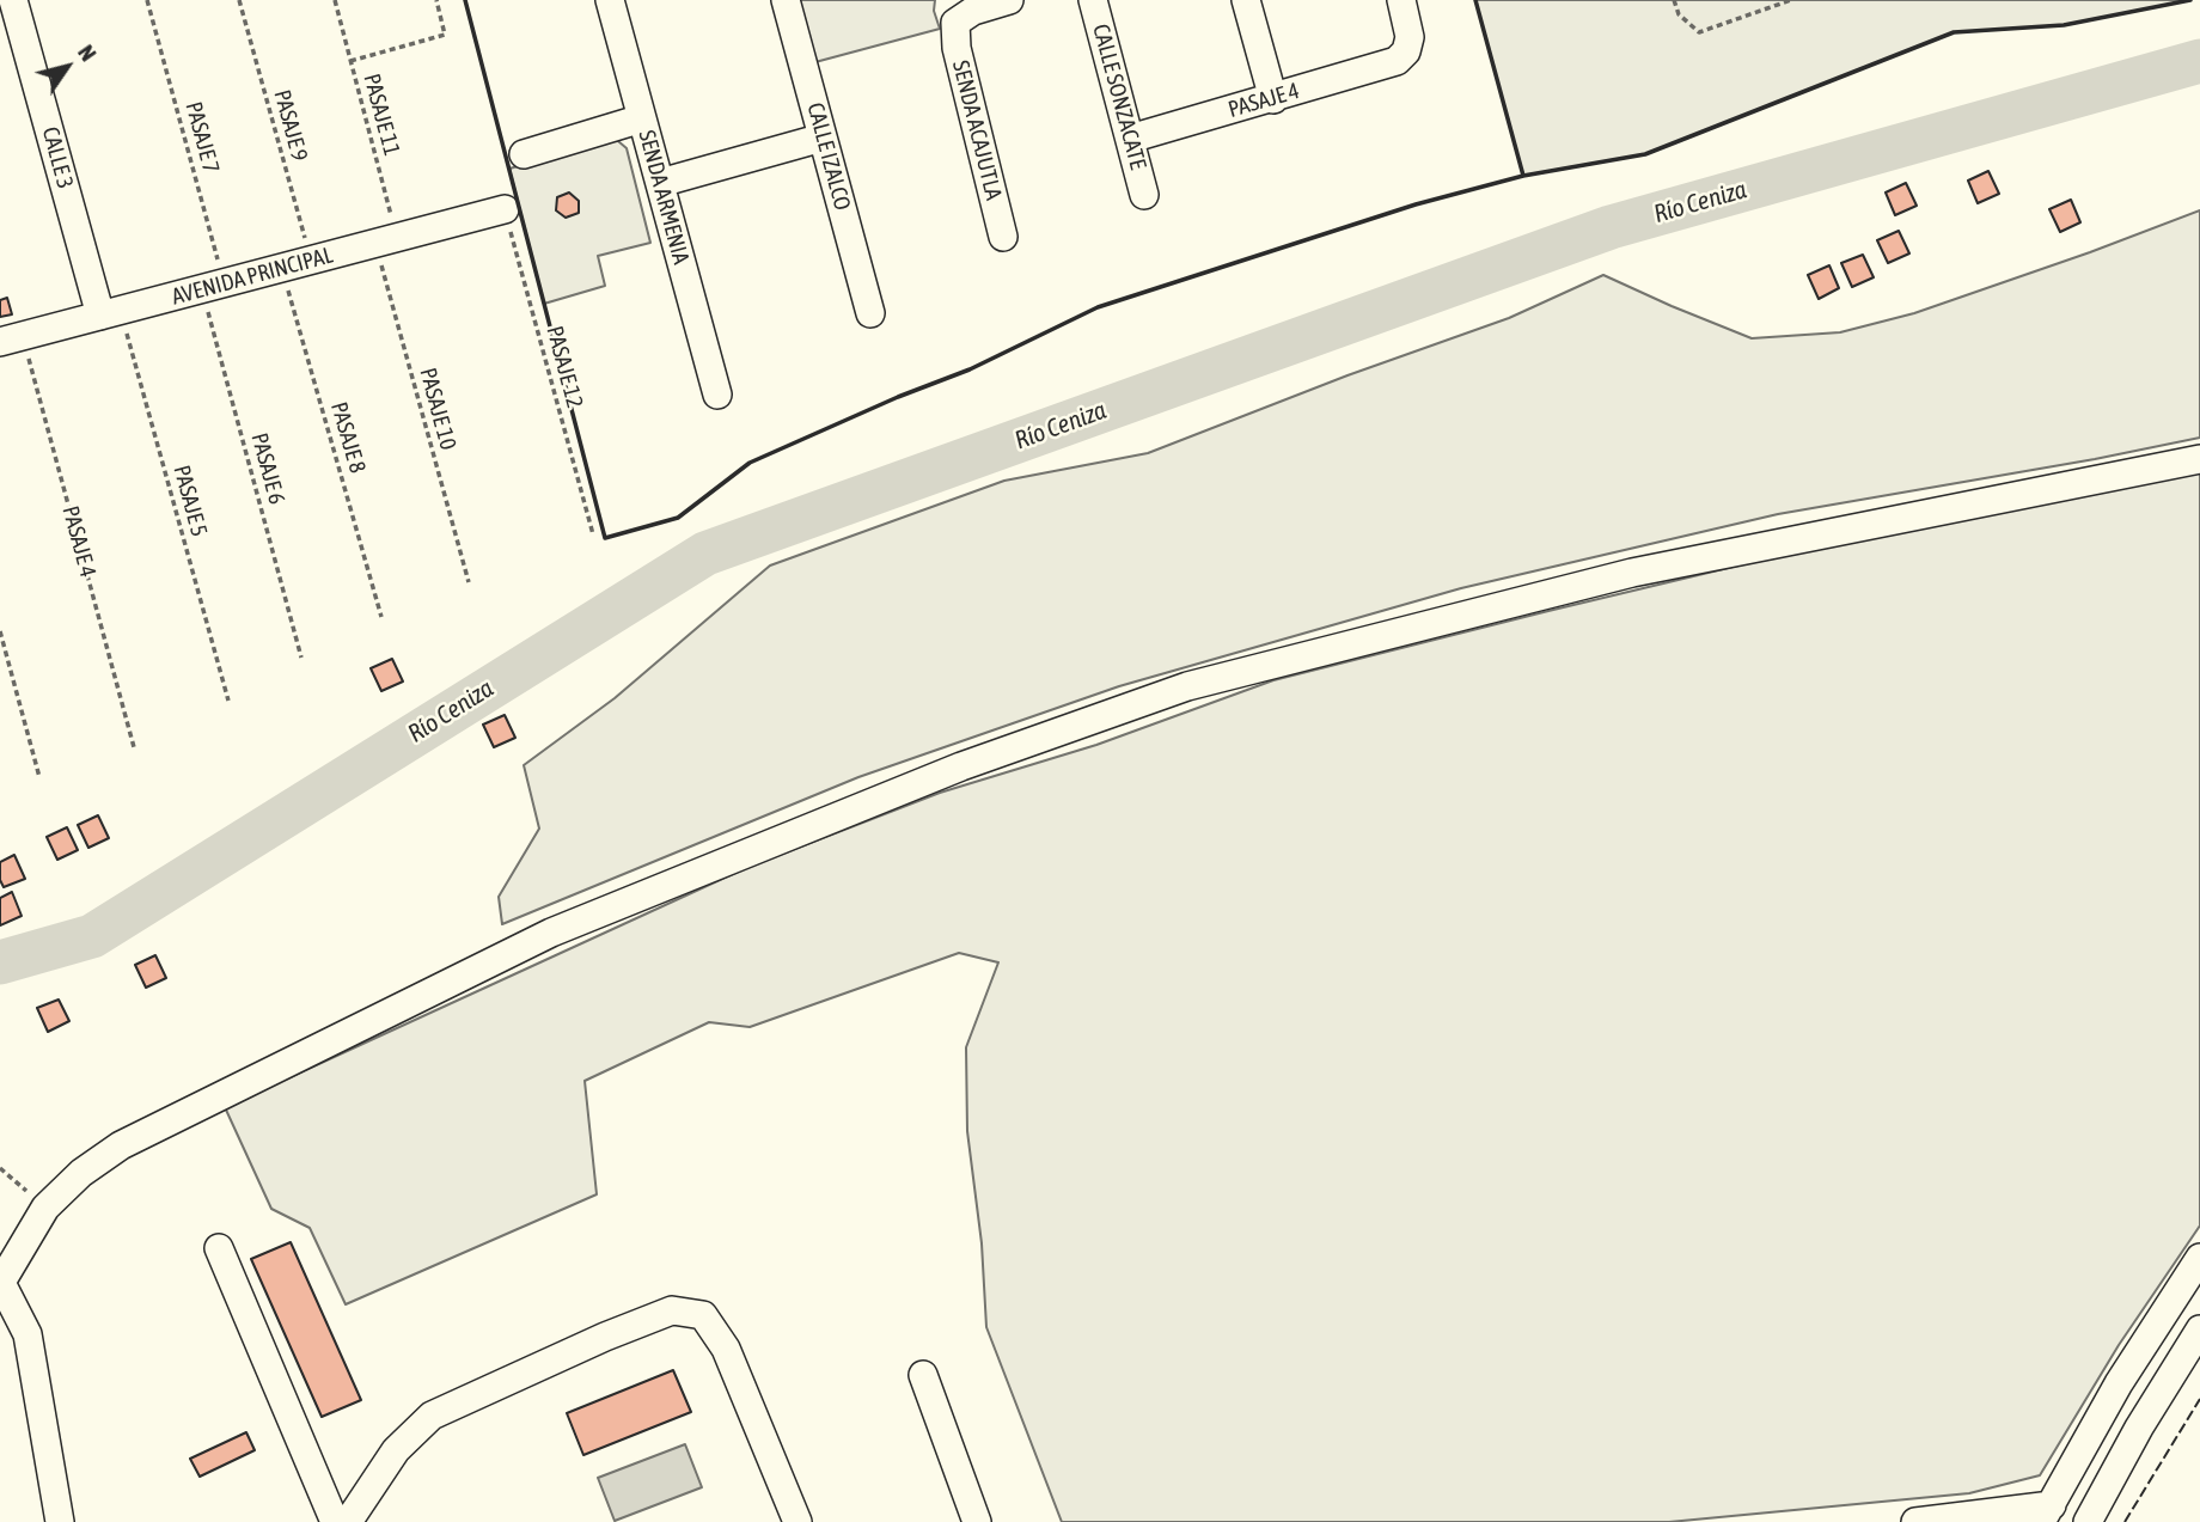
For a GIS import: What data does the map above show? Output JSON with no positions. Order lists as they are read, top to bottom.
{
  "streets": {
    "street": [
      "CALLE SONZACATE",
      "PASAJE 4",
      "SENDA ACAJUTLA",
      "CALLE IZALCO",
      "CALLE 3",
      "SENDA ARMENIA",
      "AVENIDA PRINCIPAL"
    ],
    "path": [
      "PASAJE 11",
      "PASAJE 9",
      "PASAJE 7",
      "PASAJE 12",
      "PASAJE 10",
      "PASAJE 8",
      "PASAJE 6",
      "PASAJE 5"
    ]
  },
  "crossings": [
    ["CALLE SONZACATE", "PASAJE 4"],
    ["PASAJE 4", "AVENIDA PRINCIPAL"],
    ["PASAJE 11", "AVENIDA PRINCIPAL"],
    ["PASAJE 11", "PASAJE 10"],
    ["PASAJE 9", "AVENIDA PRINCIPAL"],
    ["PASAJE 7", "AVENIDA PRINCIPAL"],
    ["PASAJE 7", "PASAJE 6"],
    ["CALLE 3", "AVENIDA PRINCIPAL"],
    ["CALLE 3", "PASAJE 5"],
    ["AVENIDA PRINCIPAL", "PASAJE 12"],
    ["AVENIDA PRINCIPAL", "PASAJE 10"],
    ["AVENIDA PRINCIPAL", "PASAJE 8"],
    ["AVENIDA PRINCIPAL", "PASAJE 6"],
    ["AVENIDA PRINCIPAL", "PASAJE 5"]
  ],
  "water": ["Río Ceniza"],
  "north": "top right"
}
